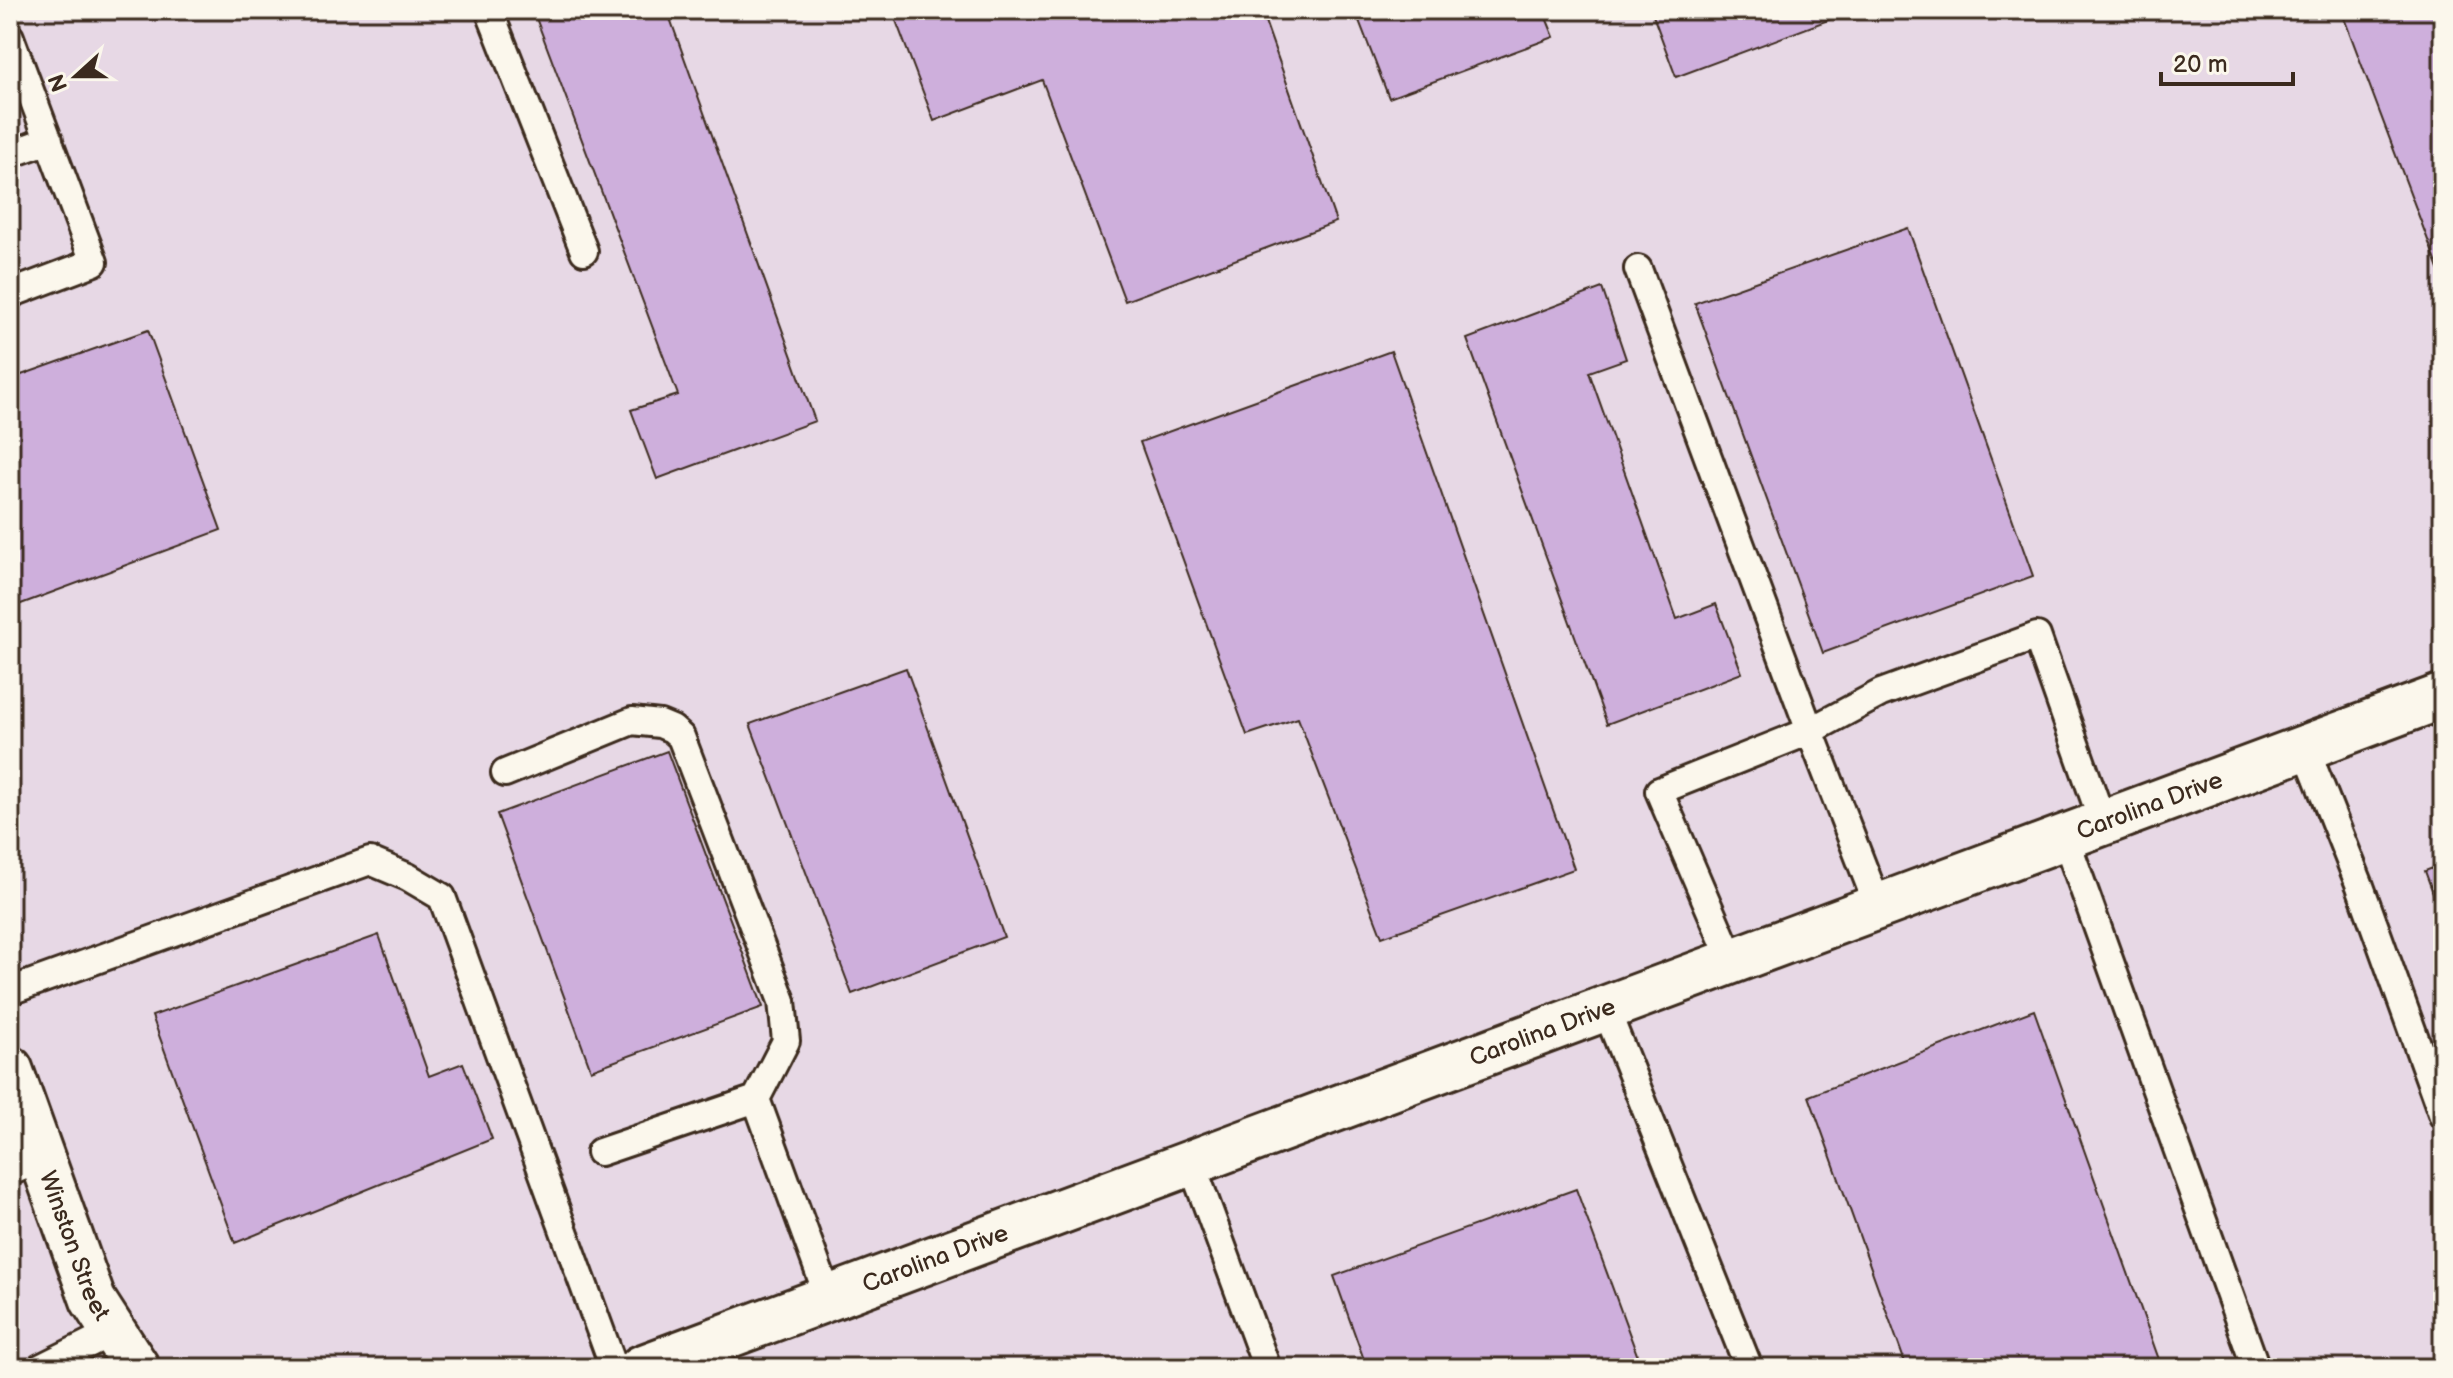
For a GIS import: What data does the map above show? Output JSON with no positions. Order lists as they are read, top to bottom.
{
  "streets": {
    "street": ["Carolina Drive", "Winston Street"]
  },
  "scale_bar": "20 m",
  "north": "left"
}
